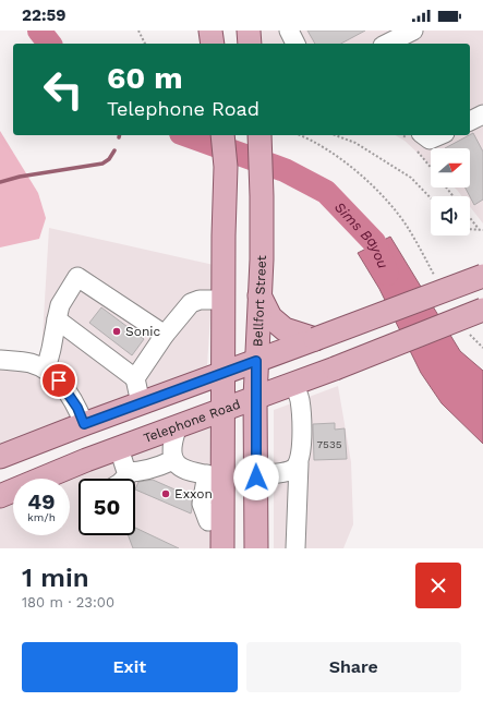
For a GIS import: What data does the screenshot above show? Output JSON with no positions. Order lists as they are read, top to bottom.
{
  "streets": {
    "main road": ["Bellfort Street", "Telephone Road"]
  },
  "crossings": [
    ["Bellfort Street", "Telephone Road"]
  ],
  "water": ["Sims Bayou"],
  "places": ["Sonic", "Exxon"],
  "house_numbers": ["7535"],
  "north": "right",
  "page": {
    "status": "22:59",
    "turn": ["60 m", "Telephone Road"],
    "speed": "49 km/h",
    "limit": "50",
    "heading": ["1 min", "180 m · 23:00"],
    "buttons": ["Exit", "Share"]
  }
}
